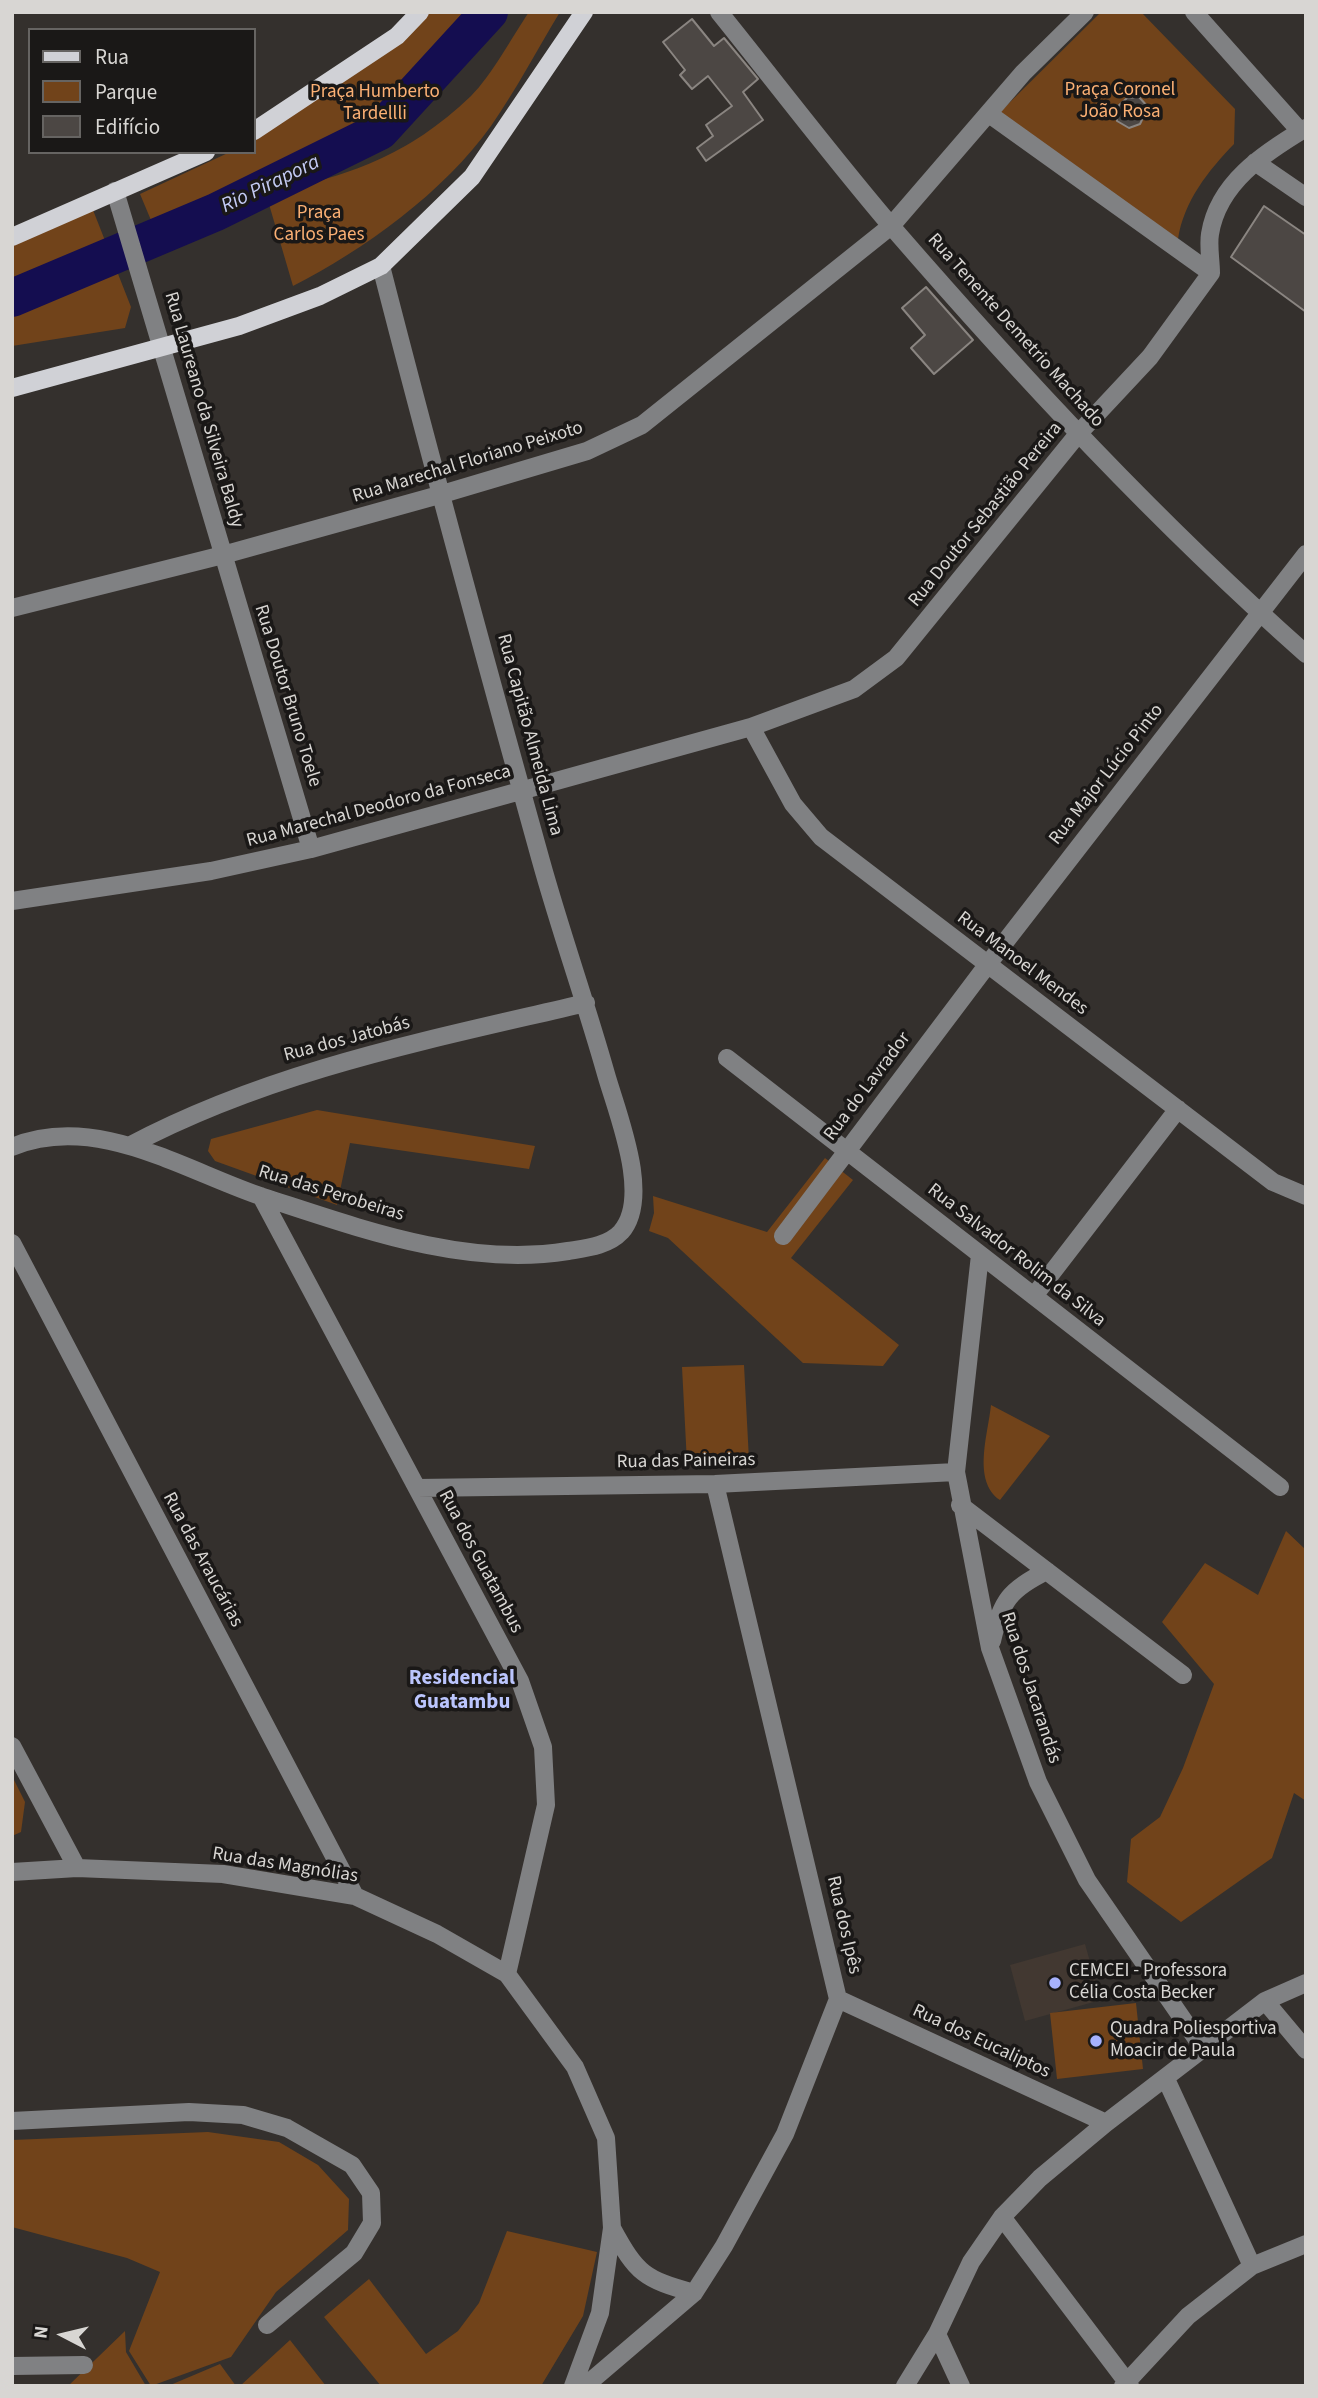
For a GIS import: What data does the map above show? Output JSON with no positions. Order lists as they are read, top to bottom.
{
  "streets": {
    "street": [
      "Rua Tenente Demetrio Machado",
      "Rua Laureano da Silveira Baldy",
      "Rua Marechal Floriano Peixoto",
      "Rua Doutor Sebastião Pereira",
      "Rua Doutor Bruno Toele",
      "Rua Capitão Almeida Lima",
      "Rua Major Lúcio Pinto",
      "Rua Marechal Deodoro da Fonseca",
      "Rua Manoel Mendes",
      "Rua dos Jatobás",
      "Rua do Lavrador",
      "Rua das Perobeiras",
      "Rua Salvador Rolim da Silva",
      "Rua das Paineiras",
      "Rua das Araucárias",
      "Rua dos Guatambus",
      "Rua dos Jacarandás",
      "Rua das Magnólias",
      "Rua dos Ipês",
      "Rua dos Eucaliptos"
    ]
  },
  "crossings": [
    ["Rua Tenente Demetrio Machado", "Rua Marechal Floriano Peixoto"],
    ["Rua Tenente Demetrio Machado", "Rua Doutor Sebastião Pereira"],
    ["Rua Tenente Demetrio Machado", "Rua Major Lúcio Pinto"],
    ["Rua Laureano da Silveira Baldy", "Rua Marechal Floriano Peixoto"],
    ["Rua Laureano da Silveira Baldy", "Rua Doutor Bruno Toele"],
    ["Rua Marechal Floriano Peixoto", "Rua Doutor Bruno Toele"],
    ["Rua Marechal Floriano Peixoto", "Rua Capitão Almeida Lima"],
    ["Rua Doutor Sebastião Pereira", "Rua Marechal Deodoro da Fonseca"],
    ["Rua Doutor Sebastião Pereira", "Rua Manoel Mendes"],
    ["Rua Doutor Bruno Toele", "Rua Marechal Deodoro da Fonseca"],
    ["Rua Capitão Almeida Lima", "Rua Marechal Deodoro da Fonseca"],
    ["Rua Capitão Almeida Lima", "Rua dos Jatobás"],
    ["Rua Capitão Almeida Lima", "Rua das Perobeiras"],
    ["Rua Major Lúcio Pinto", "Rua Manoel Mendes"],
    ["Rua Major Lúcio Pinto", "Rua do Lavrador"],
    ["Rua Marechal Deodoro da Fonseca", "Rua Manoel Mendes"],
    ["Rua Manoel Mendes", "Rua do Lavrador"],
    ["Rua dos Jatobás", "Rua das Perobeiras"],
    ["Rua do Lavrador", "Rua Salvador Rolim da Silva"],
    ["Rua das Perobeiras", "Rua dos Guatambus"],
    ["Rua Salvador Rolim da Silva", "Rua dos Jacarandás"],
    ["Rua das Paineiras", "Rua dos Guatambus"],
    ["Rua das Paineiras", "Rua dos Jacarandás"],
    ["Rua das Paineiras", "Rua dos Ipês"],
    ["Rua das Araucárias", "Rua das Magnólias"],
    ["Rua dos Guatambus", "Rua das Magnólias"],
    ["Rua dos Ipês", "Rua dos Eucaliptos"]
  ],
  "districts": ["Residencial Guatambu"],
  "water": ["Rio Pirapora"],
  "parks": ["Praça Coronel João Rosa", "Praça Humberto Tardellli", "Praça Carlos Paes"],
  "places": ["CEMCEI - Professora Célia Costa Becker", "Quadra Poliesportiva Moacir de Paula"],
  "legend": ["Rua", "Parque", "Edifício"],
  "north": "left"
}
